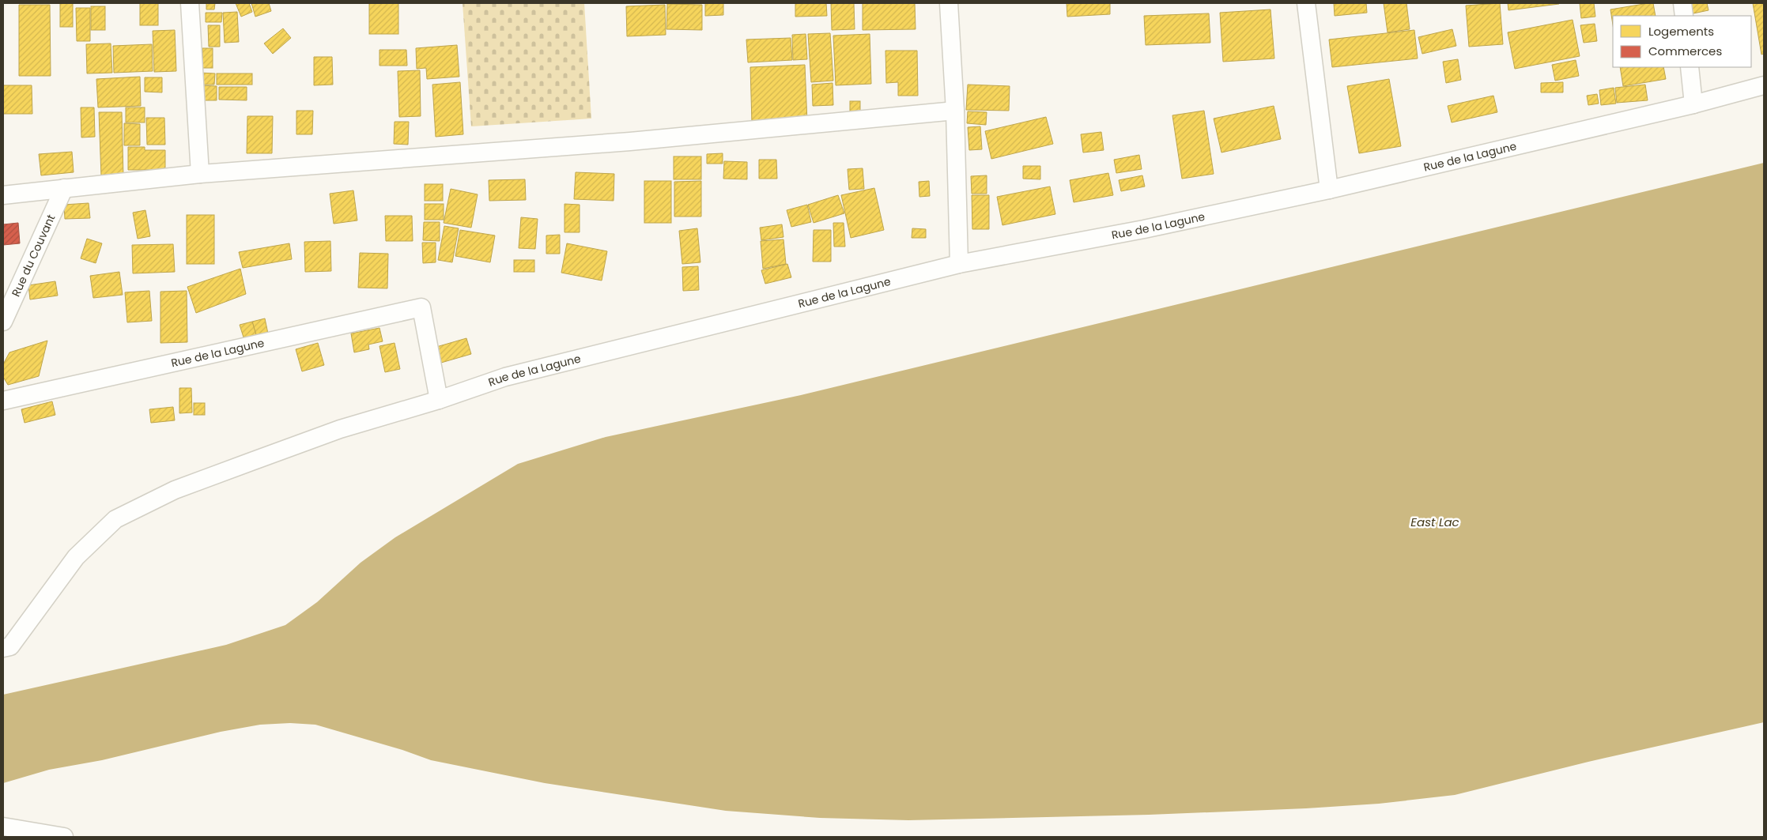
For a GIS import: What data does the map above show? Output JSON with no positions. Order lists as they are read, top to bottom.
{
  "streets": {
    "street": ["Rue de la Lagune", "Rue du Couvant"]
  },
  "water": ["East Lac"],
  "legend": ["Logements", "Commerces"]
}
